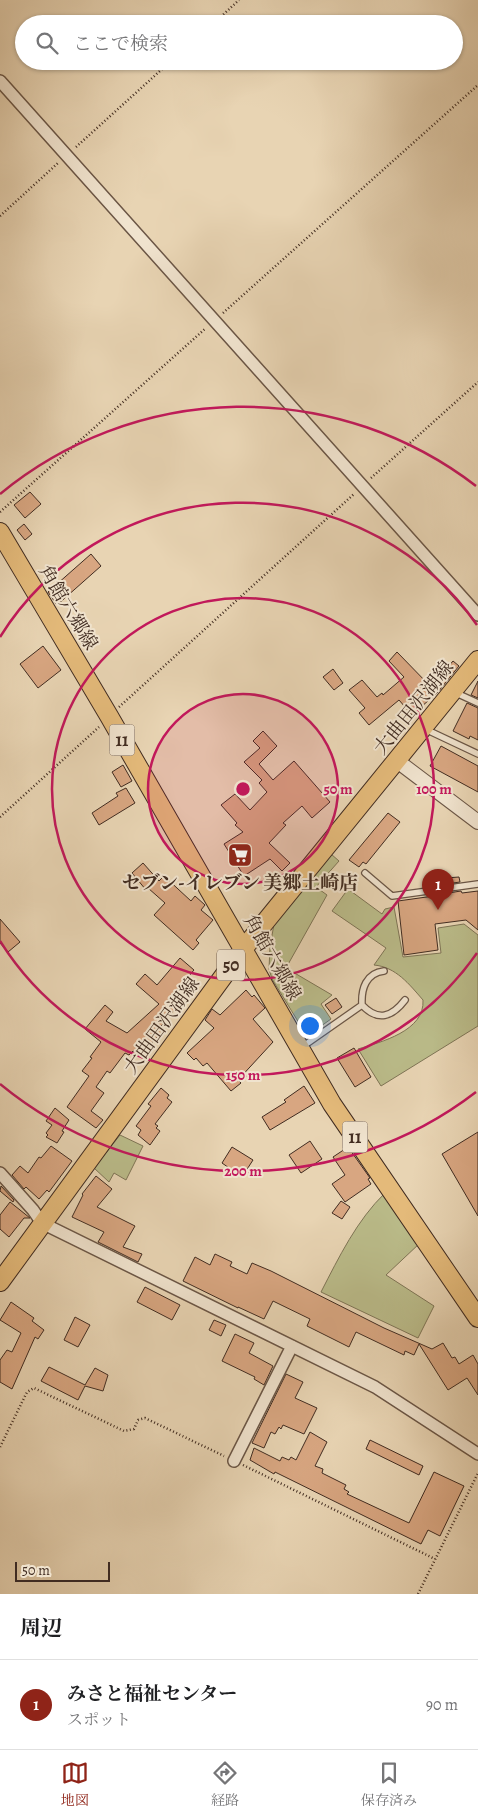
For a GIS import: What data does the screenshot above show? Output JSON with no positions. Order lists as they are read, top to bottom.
{
  "streets": {
    "main road": [
      "角館六郷線",
      "大曲田沢湖線",
      "11",
      "50"
    ]
  },
  "crossings": [
    ["角館六郷線", "大曲田沢湖線"]
  ],
  "places": {
    "supermarket": ["セブン-イレブン 美郷土崎店"]
  },
  "scale_bar": "50 m",
  "page": {
    "search": "ここで検索",
    "pins": "1",
    "scale": "50 m",
    "heading": "周辺",
    "list": [
      {
        "mark": "1",
        "name": "みさと福祉センター",
        "note": "スポット",
        "value": "90 m"
      }
    ],
    "nav": ["地図", "経路", "保存済み"]
  },
  "rings": [
    "50 m",
    "100 m",
    "150 m",
    "200 m"
  ]
}
